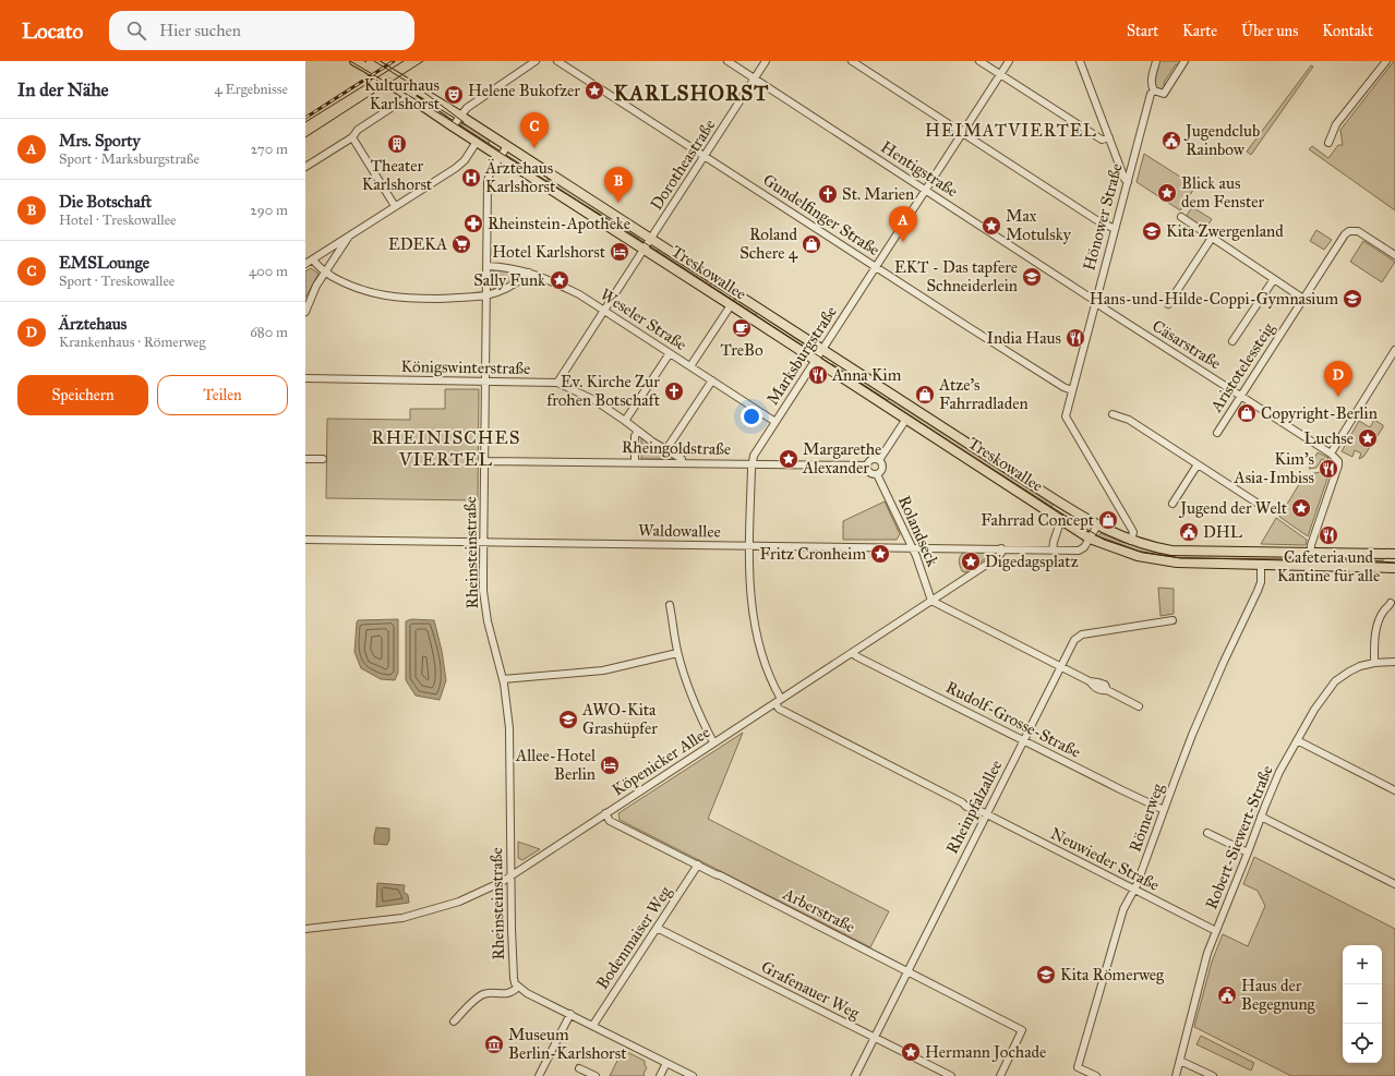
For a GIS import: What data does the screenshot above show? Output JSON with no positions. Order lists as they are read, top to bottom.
{
  "streets": {
    "main road": ["Treskowallee"],
    "street": [
      "Dorotheastraße",
      "Hentigstraße",
      "Gundelfinger Straße",
      "Hönower Straße",
      "Weseler Straße",
      "Cäsarstraße",
      "Marksburgstraße",
      "Königswinterstraße",
      "Aristotelessteig",
      "Rheingoldstraße",
      "Waldowallee",
      "Rolandseck",
      "Rheinsteinstraße",
      "Rudolf-Grosse-Straße",
      "Köpenicker Allee",
      "Rheinpfalzallee",
      "Römerweg",
      "Robert-Siewert-Straße",
      "Neuwieder Straße",
      "Arberstraße",
      "Bodenmaiser Weg",
      "Grafenauer Weg"
    ]
  },
  "crossings": [
    ["Dorotheastraße", "Hentigstraße"],
    ["Dorotheastraße", "Gundelfinger Straße"],
    ["Dorotheastraße", "Treskowallee"],
    ["Hentigstraße", "Hönower Straße"],
    ["Hentigstraße", "Cäsarstraße"],
    ["Hentigstraße", "Marksburgstraße"],
    ["Gundelfinger Straße", "Hönower Straße"],
    ["Gundelfinger Straße", "Marksburgstraße"],
    ["Hönower Straße", "Treskowallee"],
    ["Hönower Straße", "Cäsarstraße"],
    ["Treskowallee", "Marksburgstraße"],
    ["Treskowallee", "Waldowallee"],
    ["Treskowallee", "Rheinsteinstraße"],
    ["Treskowallee", "Römerweg"],
    ["Weseler Straße", "Marksburgstraße"],
    ["Weseler Straße", "Rheinsteinstraße"],
    ["Cäsarstraße", "Aristotelessteig"],
    ["Marksburgstraße", "Rheingoldstraße"],
    ["Marksburgstraße", "Waldowallee"],
    ["Marksburgstraße", "Köpenicker Allee"],
    ["Marksburgstraße", "Neuwieder Straße"],
    ["Königswinterstraße", "Rheingoldstraße"],
    ["Königswinterstraße", "Rheinsteinstraße"],
    ["Rheingoldstraße", "Rolandseck"],
    ["Rheingoldstraße", "Rheinsteinstraße"],
    ["Waldowallee", "Rolandseck"],
    ["Waldowallee", "Rheinsteinstraße"],
    ["Waldowallee", "Köpenicker Allee"],
    ["Rolandseck", "Köpenicker Allee"],
    ["Rheinsteinstraße", "Köpenicker Allee"],
    ["Rudolf-Grosse-Straße", "Köpenicker Allee"],
    ["Rudolf-Grosse-Straße", "Rheinpfalzallee"],
    ["Rudolf-Grosse-Straße", "Römerweg"],
    ["Köpenicker Allee", "Neuwieder Straße"],
    ["Köpenicker Allee", "Arberstraße"],
    ["Rheinpfalzallee", "Neuwieder Straße"],
    ["Rheinpfalzallee", "Arberstraße"],
    ["Rheinpfalzallee", "Grafenauer Weg"],
    ["Römerweg", "Neuwieder Straße"],
    ["Robert-Siewert-Straße", "Neuwieder Straße"],
    ["Arberstraße", "Bodenmaiser Weg"],
    ["Bodenmaiser Weg", "Grafenauer Weg"]
  ],
  "districts": ["KARLSHORST", "HEIMATVIERTEL", "RHEINISCHES VIERTEL"],
  "places": {
    "place": [
      "Helene Bukofzer",
      "Blick aus dem Fenster",
      "Max Motulsky",
      "Sally Funk",
      "Luchse",
      "Margarethe Alexander",
      "Jugend der Welt",
      "Fritz Cronheim",
      "Digedagsplatz",
      "Hermann Jochade"
    ],
    "theatre": ["Kulturhaus Karlshorst"],
    "public building": ["Jugendclub Rainbow", "DHL", "Haus der Begegnung"],
    "building": ["Theater Karlshorst"],
    "hospital": ["Ärztehaus Karlshorst"],
    "church": ["St. Marien", "Ev. Kirche Zur frohen Botschaft"],
    "pharmacy": ["Rheinstein-Apotheke"],
    "school or university": [
      "Kita Zwergenland",
      "EKT - Das tapfere Schneiderlein",
      "Hans-und-Hilde-Coppi-Gymnasium",
      "AWO-Kita Grashüpfer",
      "Kita Römerweg"
    ],
    "supermarket": ["EDEKA"],
    "shop": [
      "Roland Schere 4",
      "Atze's Fahrradladen",
      "Copyright-Berlin",
      "Fahrrad Concept"
    ],
    "hotel": ["Hotel Karlshorst", "Allee-Hotel Berlin"],
    "cafe": ["TreBo"],
    "restaurant": [
      "India Haus",
      "Anna Kim",
      "Kim's Asia-Imbiss",
      "Cafeteria und Kantine für alle"
    ],
    "museum": ["Museum Berlin-Karlshorst"]
  },
  "page": {
    "header": "Locato",
    "search": "Hier suchen",
    "nav": [
      "Start",
      "Karte",
      "Über uns",
      "Kontakt"
    ],
    "heading": ["In der Nähe", "4 Ergebnisse"],
    "pins": [
      "C",
      "B",
      "A",
      "D"
    ],
    "list": [
      {
        "mark": "A",
        "name": "Mrs. Sporty",
        "note": "Sport · Marksburgstraße",
        "value": "270 m"
      },
      {
        "mark": "B",
        "name": "Die Botschaft",
        "note": "Hotel · Treskowallee",
        "value": "290 m"
      },
      {
        "mark": "C",
        "name": "EMSLounge",
        "note": "Sport · Treskowallee",
        "value": "400 m"
      },
      {
        "mark": "D",
        "name": "Ärztehaus",
        "note": "Krankenhaus · Römerweg",
        "value": "680 m"
      }
    ],
    "buttons": ["Speichern", "Teilen"],
    "map_buttons": ["+", "−"]
  }
}
